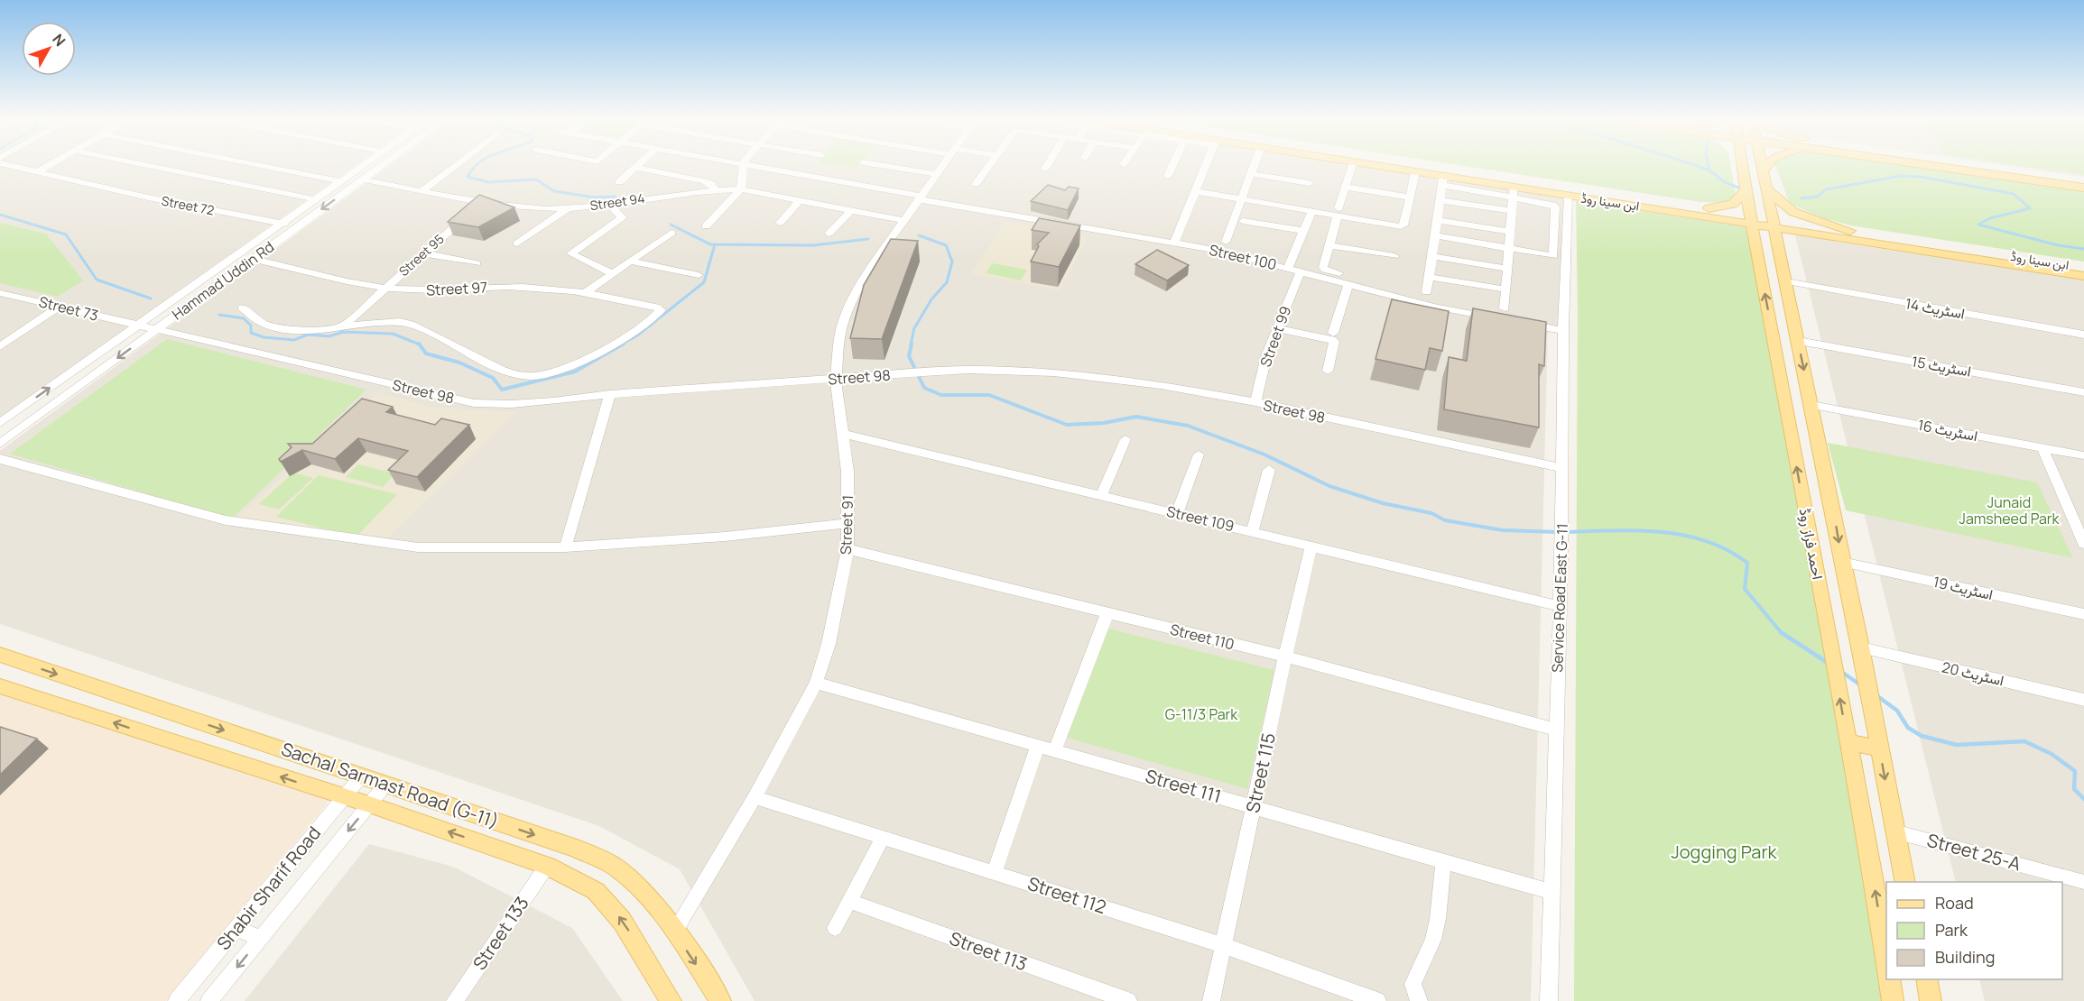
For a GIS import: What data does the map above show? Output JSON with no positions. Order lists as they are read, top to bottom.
{
  "streets": {
    "main road": ["ابن سینا روڈ", "احمد فراز روڈ", "Sachal Sarmast Road (G-11)"],
    "street": [
      "Street 94",
      "Street 72",
      "Street 95",
      "Street 100",
      "Hammad Uddin Rd",
      "Street 97",
      "Street 73",
      "اسٹریٹ 14",
      "Street 99",
      "اسٹریٹ 15",
      "Street 98",
      "اسٹریٹ 16",
      "Street 109",
      "Street 91",
      "اسٹریٹ 19",
      "Service Road East G-11",
      "Street 110",
      "اسٹریٹ 20",
      "Street 115",
      "Street 111",
      "Street 25-A",
      "Shabir Sharif Road",
      "Street 112",
      "Street 133",
      "Street 113"
    ]
  },
  "crossings": [
    ["Street 94", "Street 95"],
    ["Street 94", "Hammad Uddin Rd"],
    ["Street 94", "Street 91"],
    ["ابن سینا روڈ", "احمد فراز روڈ"],
    ["ابن سینا روڈ", "Service Road East G-11"],
    ["Street 72", "Hammad Uddin Rd"],
    ["Street 95", "Street 97"],
    ["Street 100", "Street 99"],
    ["Street 100", "Street 91"],
    ["Hammad Uddin Rd", "Street 97"],
    ["Hammad Uddin Rd", "Street 73"],
    ["Hammad Uddin Rd", "Street 98"],
    ["Street 73", "Street 98"],
    ["اسٹریٹ 14", "احمد فراز روڈ"],
    ["Street 99", "Street 98"],
    ["اسٹریٹ 15", "احمد فراز روڈ"],
    ["Street 98", "Street 91"],
    ["Street 98", "Service Road East G-11"],
    ["اسٹریٹ 16", "احمد فراز روڈ"],
    ["Street 109", "Street 91"],
    ["Street 109", "Service Road East G-11"],
    ["Street 109", "Street 115"],
    ["Street 91", "Street 110"],
    ["Street 91", "Sachal Sarmast Road (G-11)"],
    ["Street 91", "Street 111"],
    ["Street 91", "Street 112"],
    ["احمد فراز روڈ", "اسٹریٹ 19"],
    ["احمد فراز روڈ", "اسٹریٹ 20"],
    ["احمد فراز روڈ", "Street 25-A"],
    ["Service Road East G-11", "Street 110"],
    ["Service Road East G-11", "Street 111"],
    ["Street 110", "Street 115"],
    ["Street 115", "Street 111"],
    ["Street 115", "Street 112"],
    ["Sachal Sarmast Road (G-11)", "Shabir Sharif Road"],
    ["Sachal Sarmast Road (G-11)", "Street 133"]
  ],
  "parks": ["Junaid Jamsheed Park", "G-11/3 Park", "Jogging Park"],
  "legend": ["Road", "Park", "Building"],
  "north": "top right"
}
